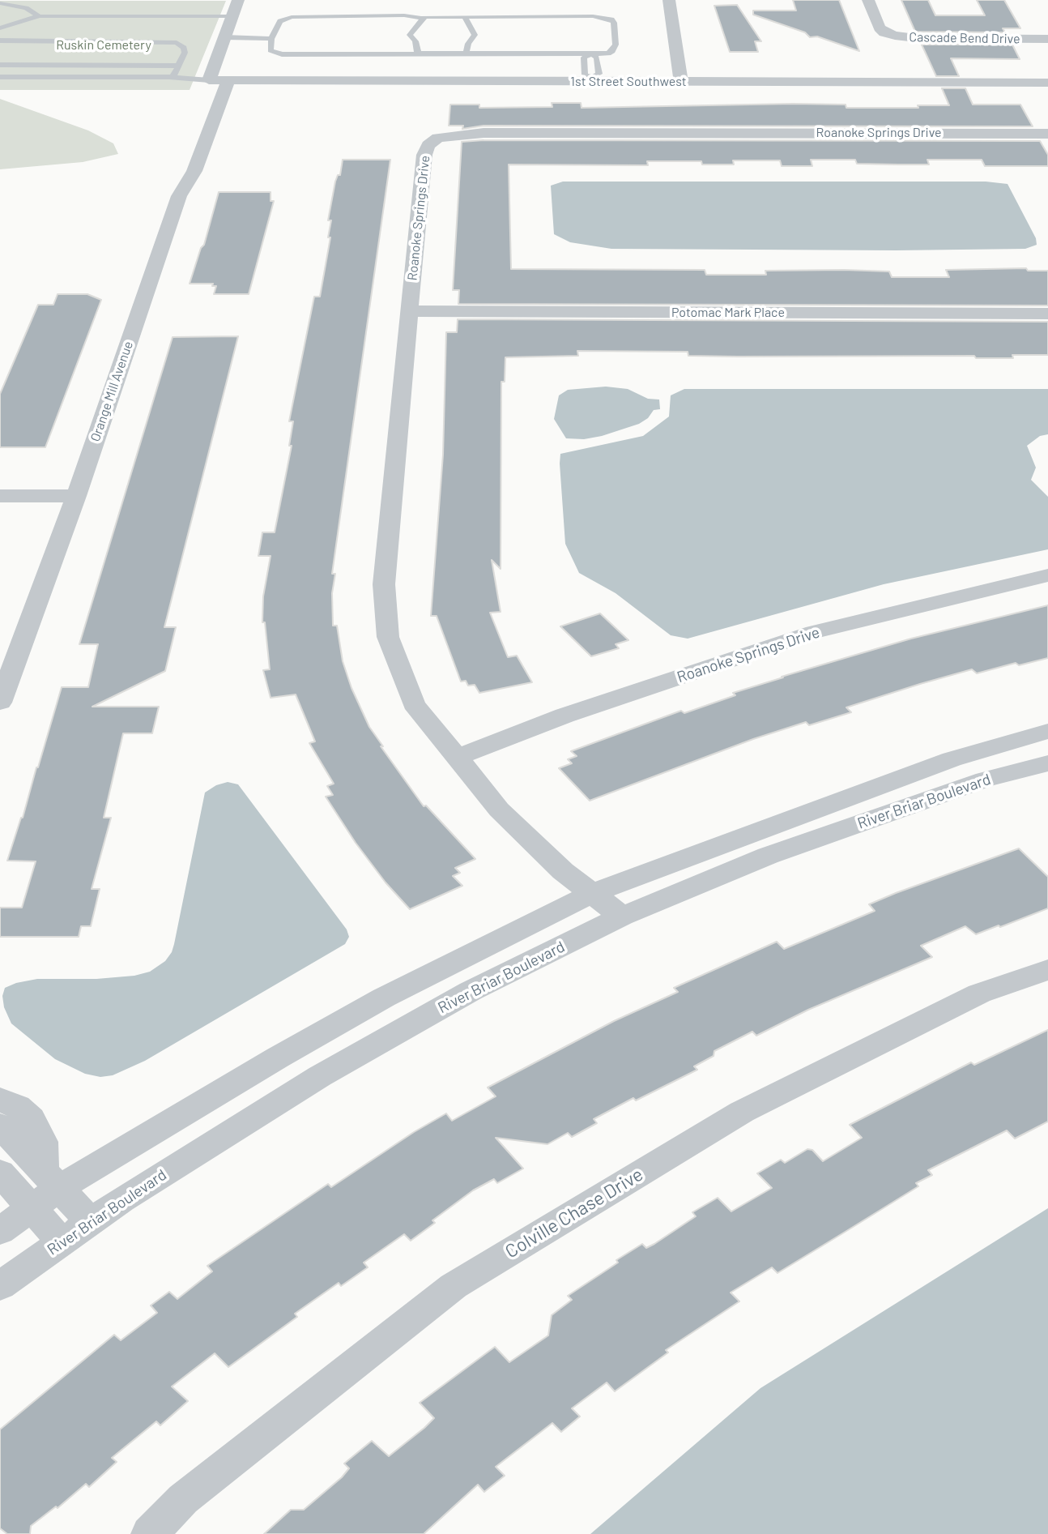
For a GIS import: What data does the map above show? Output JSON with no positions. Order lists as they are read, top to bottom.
{
  "streets": {
    "street": [
      "Cascade Bend Drive",
      "1st Street Southwest",
      "Roanoke Springs Drive",
      "Potomac Mark Place",
      "Orange Mill Avenue",
      "River Briar Boulevard",
      "Colville Chase Drive"
    ]
  },
  "crossings": [
    ["1st Street Southwest", "Orange Mill Avenue"],
    ["Roanoke Springs Drive", "Potomac Mark Place"],
    ["Roanoke Springs Drive", "River Briar Boulevard"]
  ],
  "parks": ["Ruskin Cemetery"]
}
